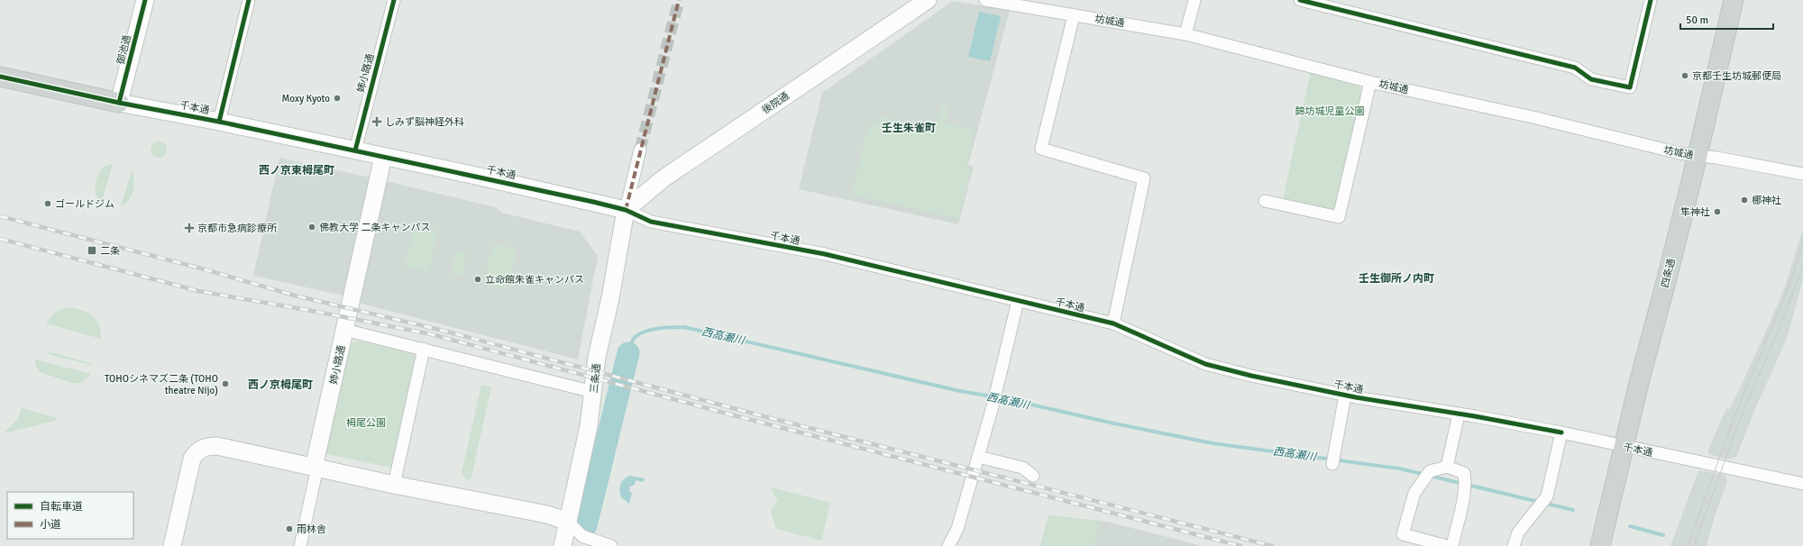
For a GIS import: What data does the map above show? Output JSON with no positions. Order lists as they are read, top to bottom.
{
  "streets": {
    "main road": ["千本通", "四条通"],
    "street": [
      "坊城通",
      "御池通",
      "姉小路通",
      "後院通",
      "三条通"
    ]
  },
  "crossings": [
    ["坊城通", "四条通"],
    ["御池通", "千本通"],
    ["姉小路通", "千本通"],
    ["後院通", "千本通"],
    ["後院通", "三条通"],
    ["千本通", "四条通"],
    ["千本通", "三条通"]
  ],
  "districts": [
    "壬生朱雀町",
    "西ノ京東栂尾町",
    "壬生御所ノ内町",
    "西ノ京栂尾町"
  ],
  "water": ["西高瀬川"],
  "parks": ["錦坊城児童公園", "栂尾公園"],
  "places": {
    "other": [
      "京都壬生坊城郵便局",
      "Moxy Kyoto",
      "梛神社",
      "ゴールドジム",
      "隼神社",
      "佛教大学 二条キャンパス",
      "立命館朱雀キャンパス",
      "TOHOシネマズ二条 (TOHO theatre Nijo)",
      "雨林舎"
    ],
    "health": ["しみず脳神経外科", "京都市急病診療所"],
    "transit": ["二条"]
  },
  "legend": ["自転車道", "小道"],
  "scale_bar": "50 m"
}
